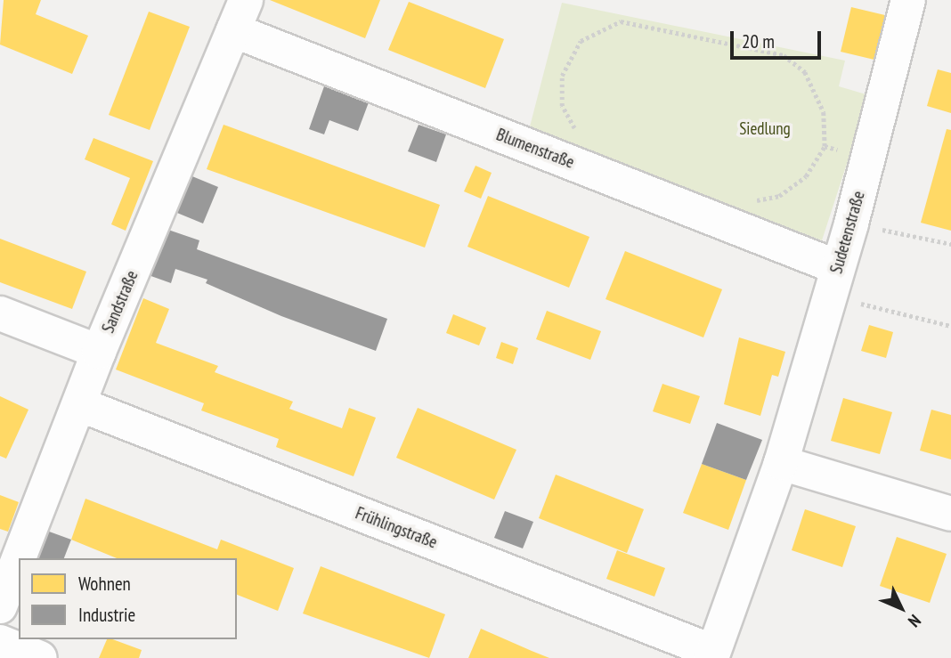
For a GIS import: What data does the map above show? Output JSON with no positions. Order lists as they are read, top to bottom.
{
  "streets": {
    "street": [
      "Blumenstraße",
      "Sudetenstraße",
      "Sandstraße",
      "Frühlingstraße"
    ]
  },
  "crossings": [
    ["Blumenstraße", "Sudetenstraße"],
    ["Blumenstraße", "Sandstraße"],
    ["Sudetenstraße", "Frühlingstraße"],
    ["Sandstraße", "Frühlingstraße"]
  ],
  "parks": ["Siedlung"],
  "legend": ["Wohnen", "Industrie"],
  "scale_bar": "20 m",
  "north": "bottom right"
}
